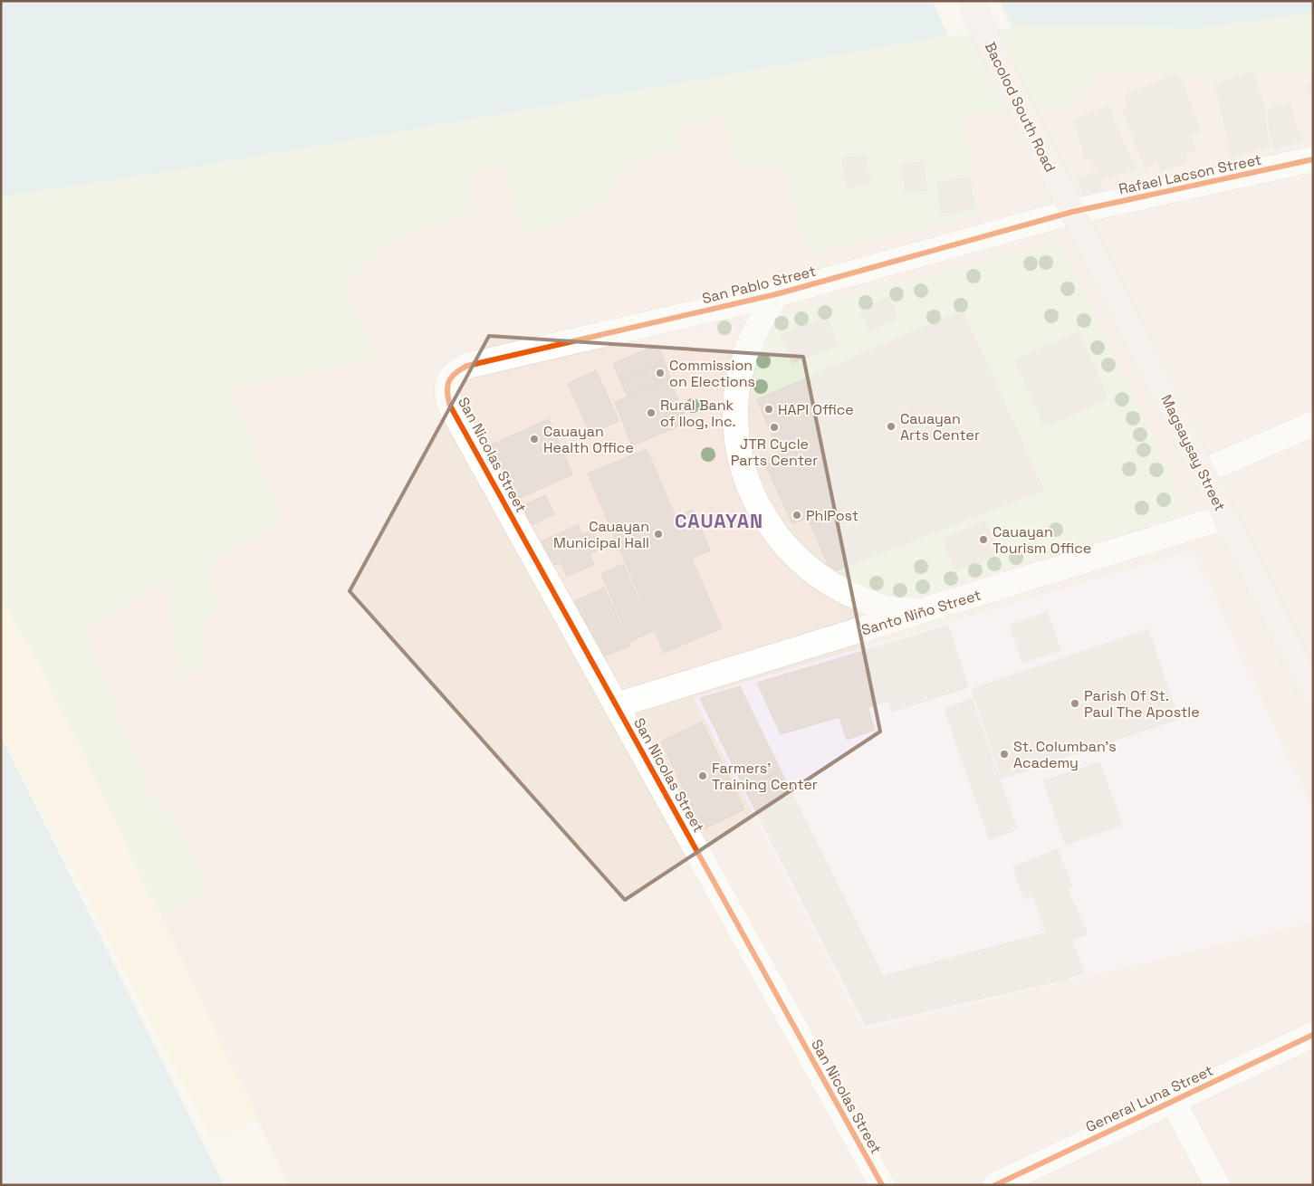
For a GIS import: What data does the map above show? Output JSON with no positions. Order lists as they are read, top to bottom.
{
  "streets": {
    "highway": ["Bacolod South Road", "Magsaysay Street"],
    "street": [
      "Rafael Lacson Street",
      "San Pablo Street",
      "San Nicolas Street",
      "Santo Niño Street",
      "General Luna Street"
    ]
  },
  "crossings": [
    ["Bacolod South Road", "Rafael Lacson Street"],
    ["Bacolod South Road", "San Pablo Street"],
    ["Bacolod South Road", "Magsaysay Street"],
    ["Rafael Lacson Street", "San Pablo Street"],
    ["Rafael Lacson Street", "Magsaysay Street"],
    ["San Pablo Street", "Magsaysay Street"],
    ["San Pablo Street", "San Nicolas Street"],
    ["Magsaysay Street", "Santo Niño Street"],
    ["San Nicolas Street", "Santo Niño Street"]
  ],
  "districts": ["CAUAYAN"],
  "places": [
    "Commission on Elections",
    "HAPI Office",
    "Rural Bank of Ilog, Inc.",
    "Cauayan Arts Center",
    "JTR Cycle Parts Center",
    "Cauayan Health Office",
    "PhlPost",
    "Cauayan Municipal Hall",
    "Cauayan Tourism Office",
    "Parish Of St. Paul The Apostle",
    "St. Columban's Academy",
    "Farmers' Training Center"
  ]
}
